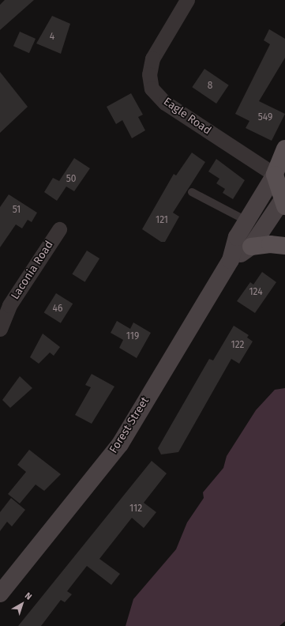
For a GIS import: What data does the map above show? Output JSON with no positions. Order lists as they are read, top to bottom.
{
  "streets": {
    "main road": ["Forest Street"],
    "street": ["Eagle Road", "Laconia Road"]
  },
  "crossings": [
    ["Eagle Road", "Forest Street"]
  ],
  "house_numbers": [
    "4",
    "8",
    "549",
    "50",
    "51",
    "121",
    "124",
    "46",
    "119",
    "122",
    "112"
  ],
  "north": "top right"
}
